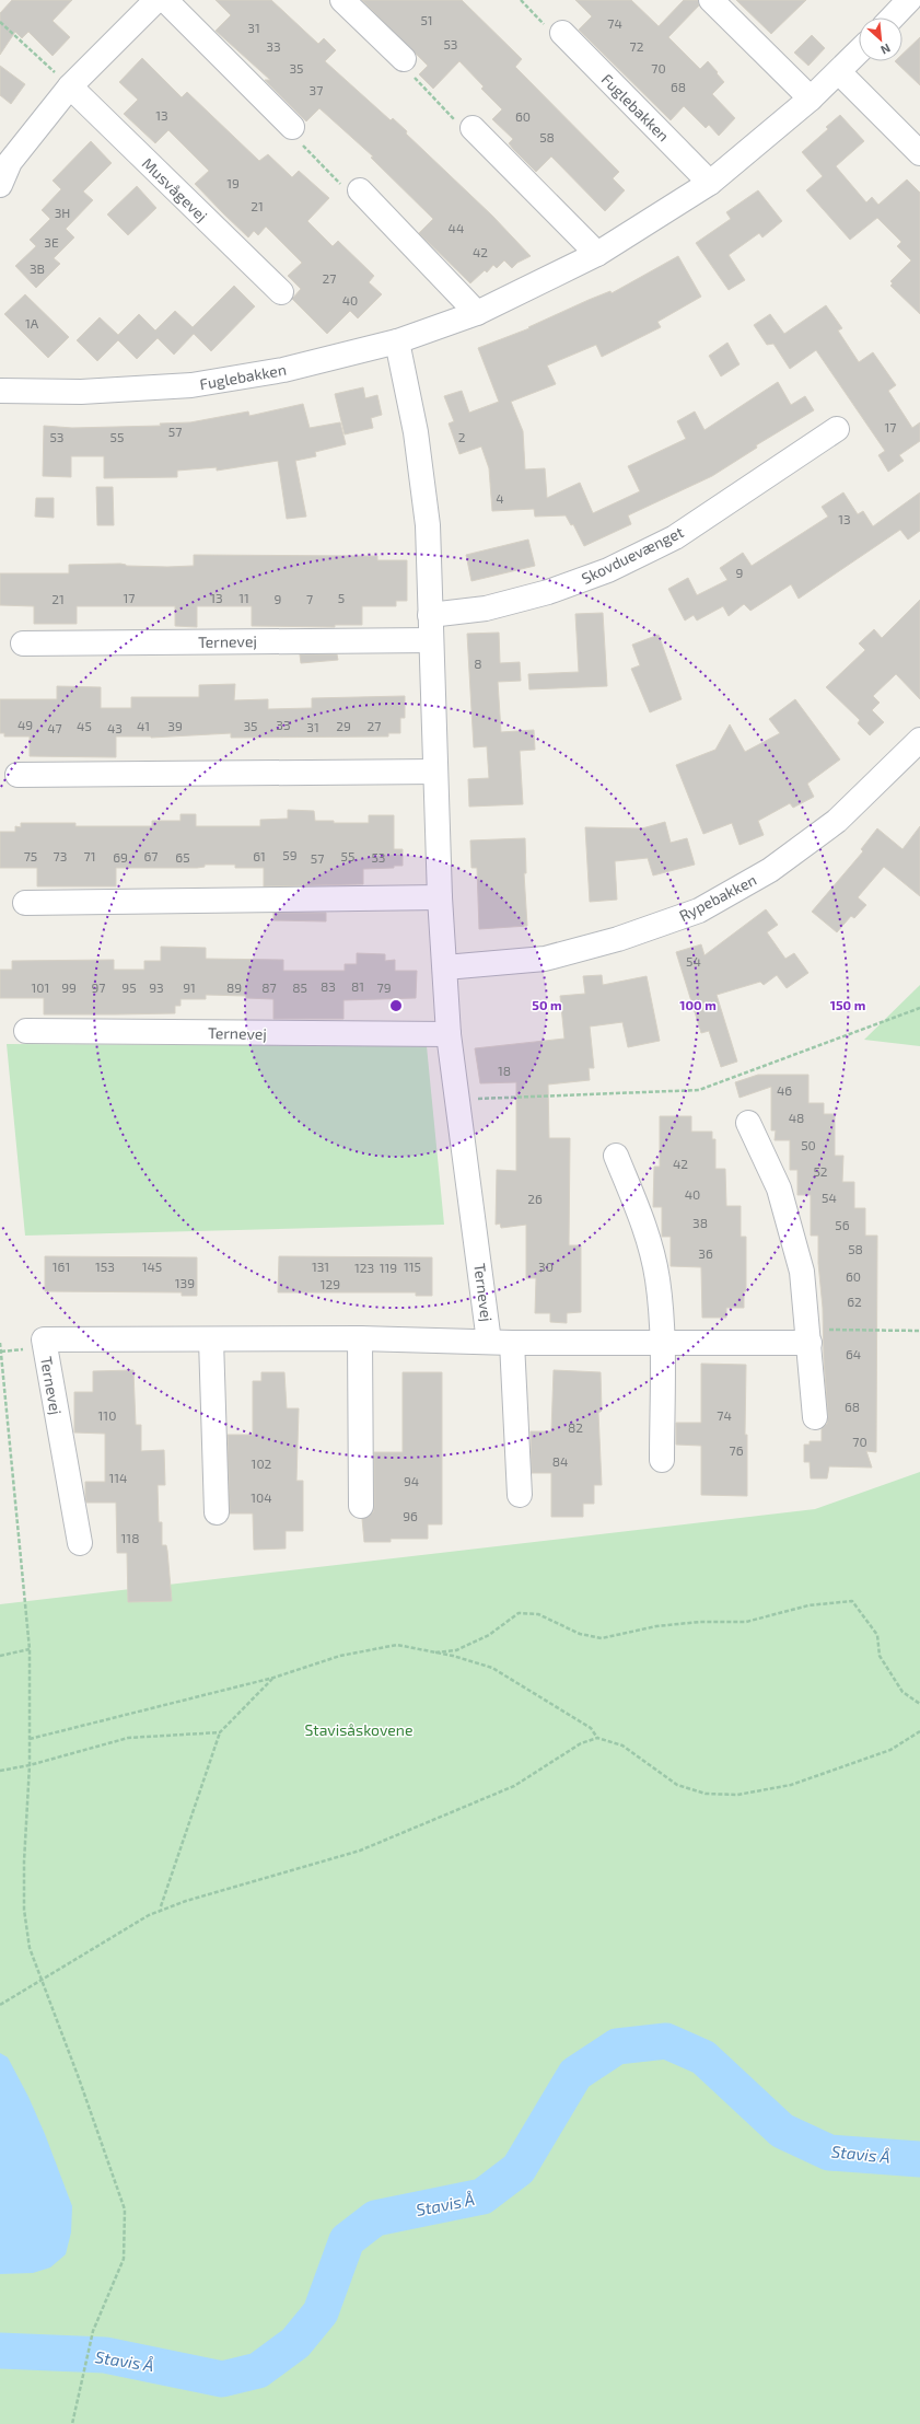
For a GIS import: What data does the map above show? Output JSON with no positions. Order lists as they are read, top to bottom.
{
  "streets": {
    "street": [
      "Fuglebakken",
      "Musvågevej",
      "Skovduevænget",
      "Ternevej",
      "Rypebakken"
    ]
  },
  "crossings": [
    ["Fuglebakken", "Ternevej"],
    ["Skovduevænget", "Ternevej"],
    ["Ternevej", "Rypebakken"]
  ],
  "water": ["Stavis Å"],
  "parks": ["Stavisåskovene"],
  "house_numbers": [
    "51",
    "74",
    "31",
    "53",
    "33",
    "72",
    "35",
    "70",
    "68",
    "37",
    "13",
    "60",
    "58",
    "19",
    "21",
    "3H",
    "44",
    "3E",
    "42",
    "3B",
    "27",
    "40",
    "1A",
    "17",
    "57",
    "53",
    "55",
    "2",
    "4",
    "13",
    "9",
    "17",
    "13",
    "11",
    "5",
    "21",
    "9",
    "7",
    "8",
    "49",
    "33",
    "45",
    "41",
    "39",
    "35",
    "29",
    "27",
    "31",
    "47",
    "43",
    "59",
    "75",
    "73",
    "71",
    "67",
    "61",
    "55",
    "69",
    "65",
    "53",
    "57",
    "54",
    "83",
    "81",
    "101",
    "99",
    "97",
    "95",
    "93",
    "91",
    "89",
    "87",
    "85",
    "79",
    "18",
    "46",
    "48",
    "50",
    "42",
    "52",
    "40",
    "54",
    "26",
    "38",
    "56",
    "58",
    "36",
    "161",
    "153",
    "145",
    "131",
    "115",
    "30",
    "123",
    "119",
    "60",
    "139",
    "129",
    "62",
    "64",
    "68",
    "110",
    "74",
    "82",
    "70",
    "76",
    "84",
    "102",
    "114",
    "94",
    "104",
    "96",
    "118"
  ],
  "north": "bottom right",
  "rings": ["50 m", "100 m", "150 m"]
}
